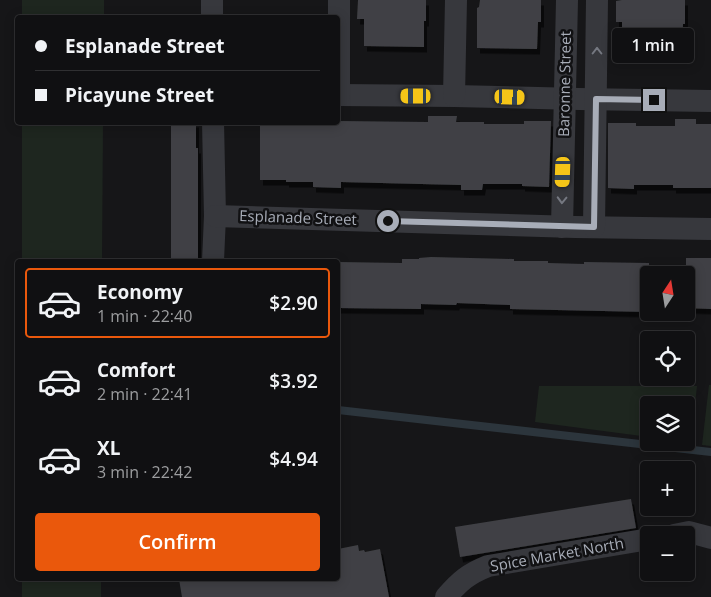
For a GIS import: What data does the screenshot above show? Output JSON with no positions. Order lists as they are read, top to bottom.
{
  "streets": {
    "street": ["Baronne Street", "Esplanade Street", "Spice Market North"]
  },
  "crossings": [
    ["Baronne Street", "Esplanade Street"]
  ],
  "north": "top",
  "page": {
    "banner": ["Esplanade Street", "Picayune Street"],
    "bubble": "1 min",
    "map_buttons": ["+", "−"],
    "list": [
      {
        "name": "Economy",
        "note": "1 min · 22:40",
        "value": "$2.90"
      },
      {
        "name": "Comfort",
        "note": "2 min · 22:41",
        "value": "$3.92"
      },
      {
        "name": "XL",
        "note": "3 min · 22:42",
        "value": "$4.94"
      }
    ],
    "buttons": "Confirm"
  }
}
